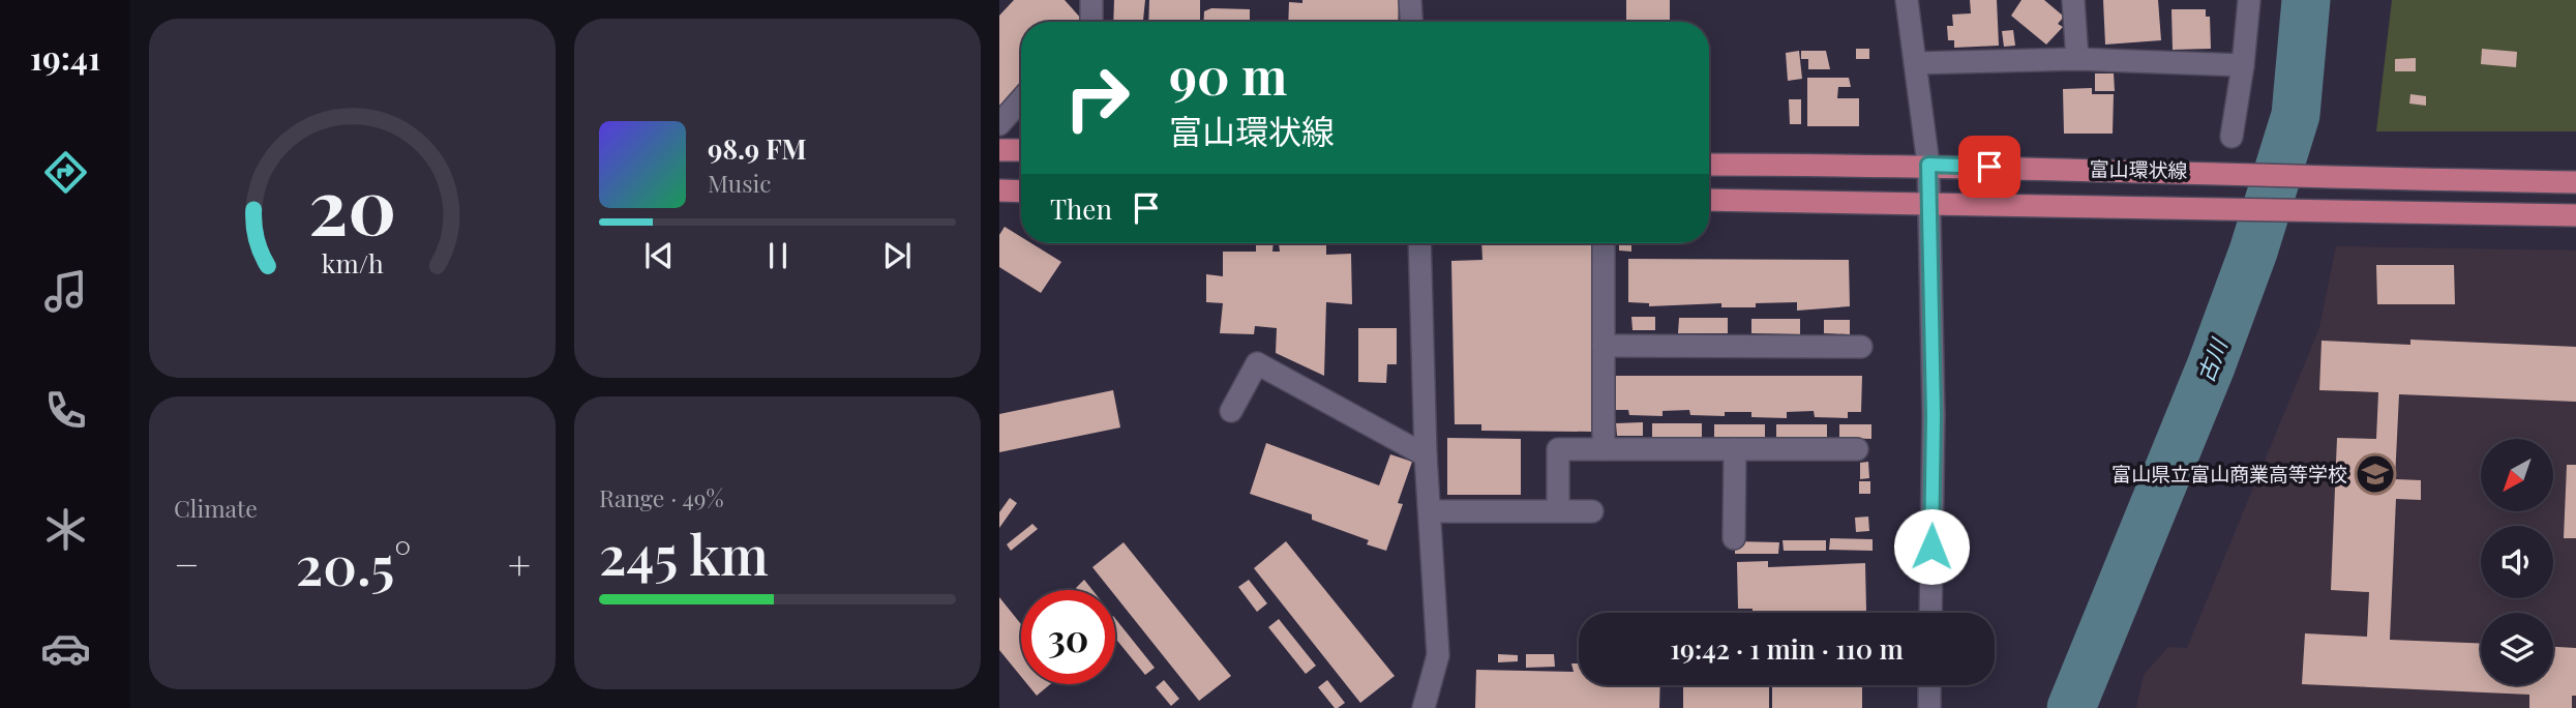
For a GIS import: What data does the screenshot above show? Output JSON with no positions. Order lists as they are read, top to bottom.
{
  "streets": {
    "main road": ["富山環状線"]
  },
  "water": ["古川"],
  "places": {
    "school or university": ["富山県立富山商業高等学校"]
  },
  "north": "bottom left",
  "page": {
    "tabs": "19:41",
    "turn": ["90 m", "富山環状線"],
    "song": ["98.9 FM", "Music"],
    "then": "Then",
    "tile": [
      "Climate",
      ["Range · 49%", "245 km"]
    ],
    "heat": ["−", "20.5°", "+"],
    "limit": "30",
    "trip": "19:42 · 1 min · 110 m",
    "gauge": ["20", "km/h"]
  }
}
